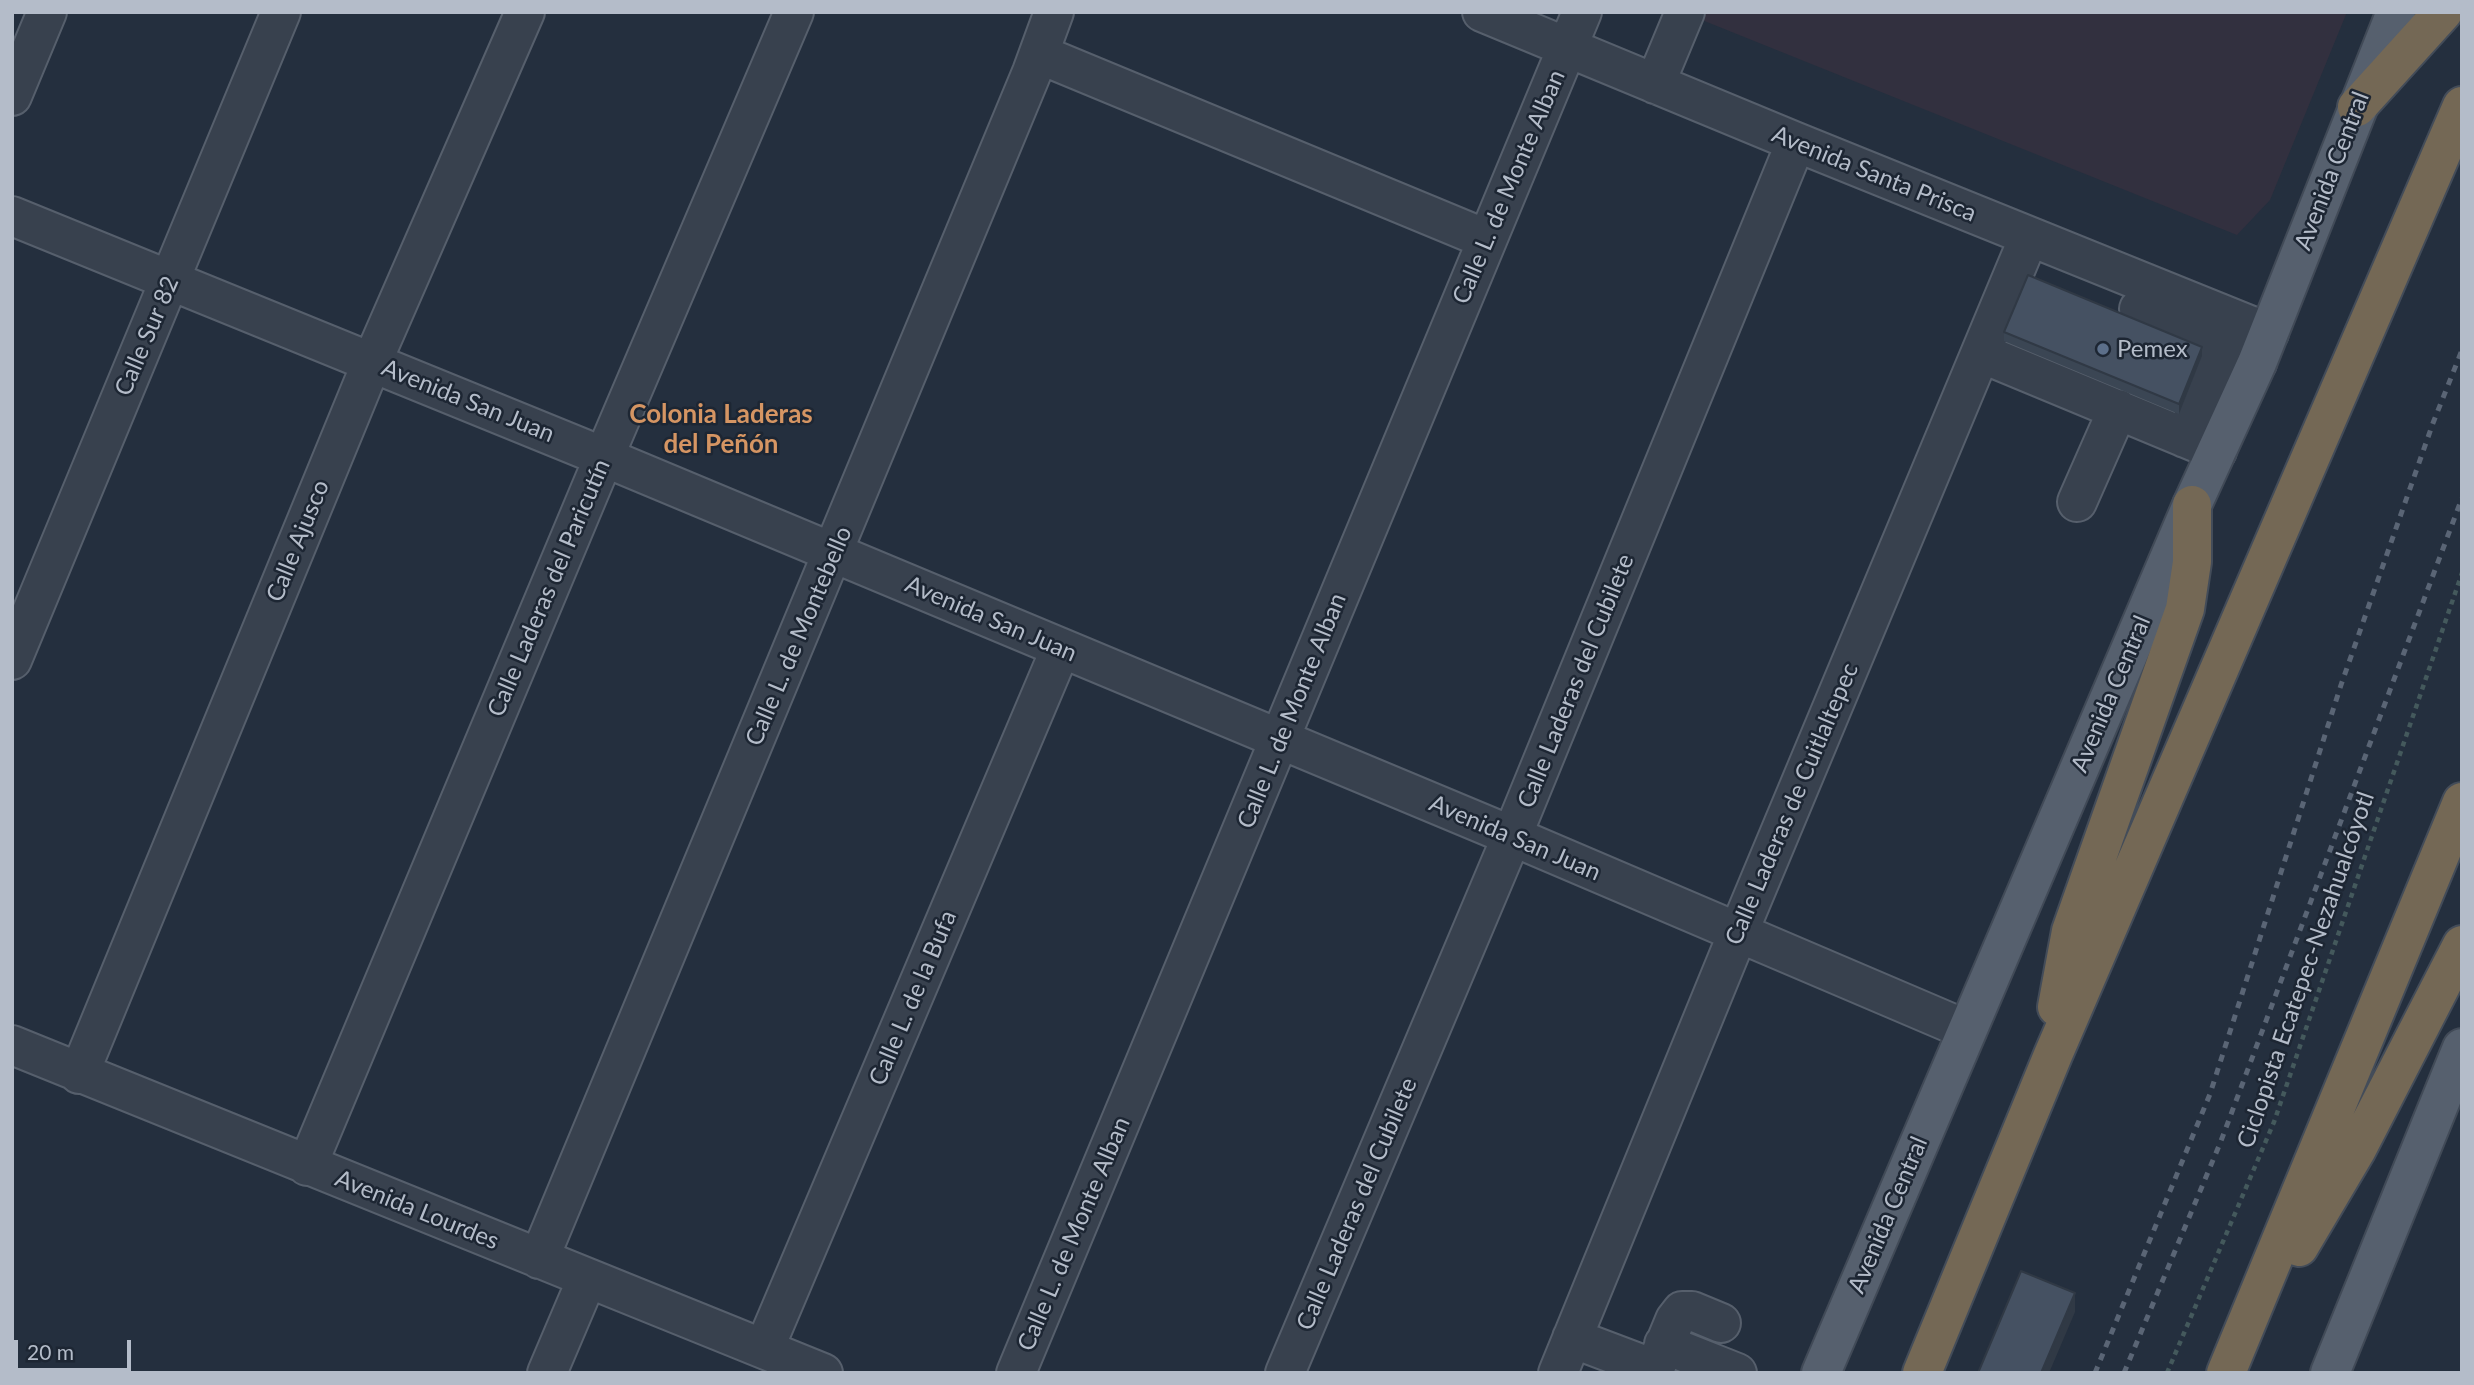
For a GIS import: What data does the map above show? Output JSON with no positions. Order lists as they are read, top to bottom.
{
  "streets": {
    "main road": ["Avenida Central"],
    "street": [
      "Avenida Santa Prisca",
      "Calle L. de Monte Alban",
      "Calle Sur 82",
      "Avenida San Juan",
      "Calle Ajusco",
      "Calle Laderas del Paricutín",
      "Calle L. de Montebello",
      "Calle Laderas del Cubilete",
      "Calle Laderas de Cuitlaltepec",
      "Calle L. de la Bufa",
      "Avenida Lourdes"
    ],
    "path": ["Ciclopista Ecatepec-Nezahualcóyotl"]
  },
  "crossings": [
    ["Avenida Central", "Avenida Santa Prisca"],
    ["Avenida Central", "Avenida San Juan"],
    ["Avenida Santa Prisca", "Calle L. de Monte Alban"],
    ["Avenida Santa Prisca", "Calle Laderas del Cubilete"],
    ["Avenida Santa Prisca", "Calle Laderas de Cuitlaltepec"],
    ["Calle L. de Monte Alban", "Avenida San Juan"],
    ["Calle Sur 82", "Avenida San Juan"],
    ["Avenida San Juan", "Calle Ajusco"],
    ["Avenida San Juan", "Calle Laderas del Paricutín"],
    ["Avenida San Juan", "Calle L. de Montebello"],
    ["Avenida San Juan", "Calle Laderas del Cubilete"],
    ["Avenida San Juan", "Calle Laderas de Cuitlaltepec"],
    ["Avenida San Juan", "Calle L. de la Bufa"],
    ["Calle Ajusco", "Avenida Lourdes"],
    ["Calle Laderas del Paricutín", "Avenida Lourdes"],
    ["Calle L. de Montebello", "Avenida Lourdes"],
    ["Calle L. de la Bufa", "Avenida Lourdes"]
  ],
  "districts": ["Colonia Laderas del Peñón"],
  "places": ["Pemex"],
  "scale_bar": "20 m"
}
